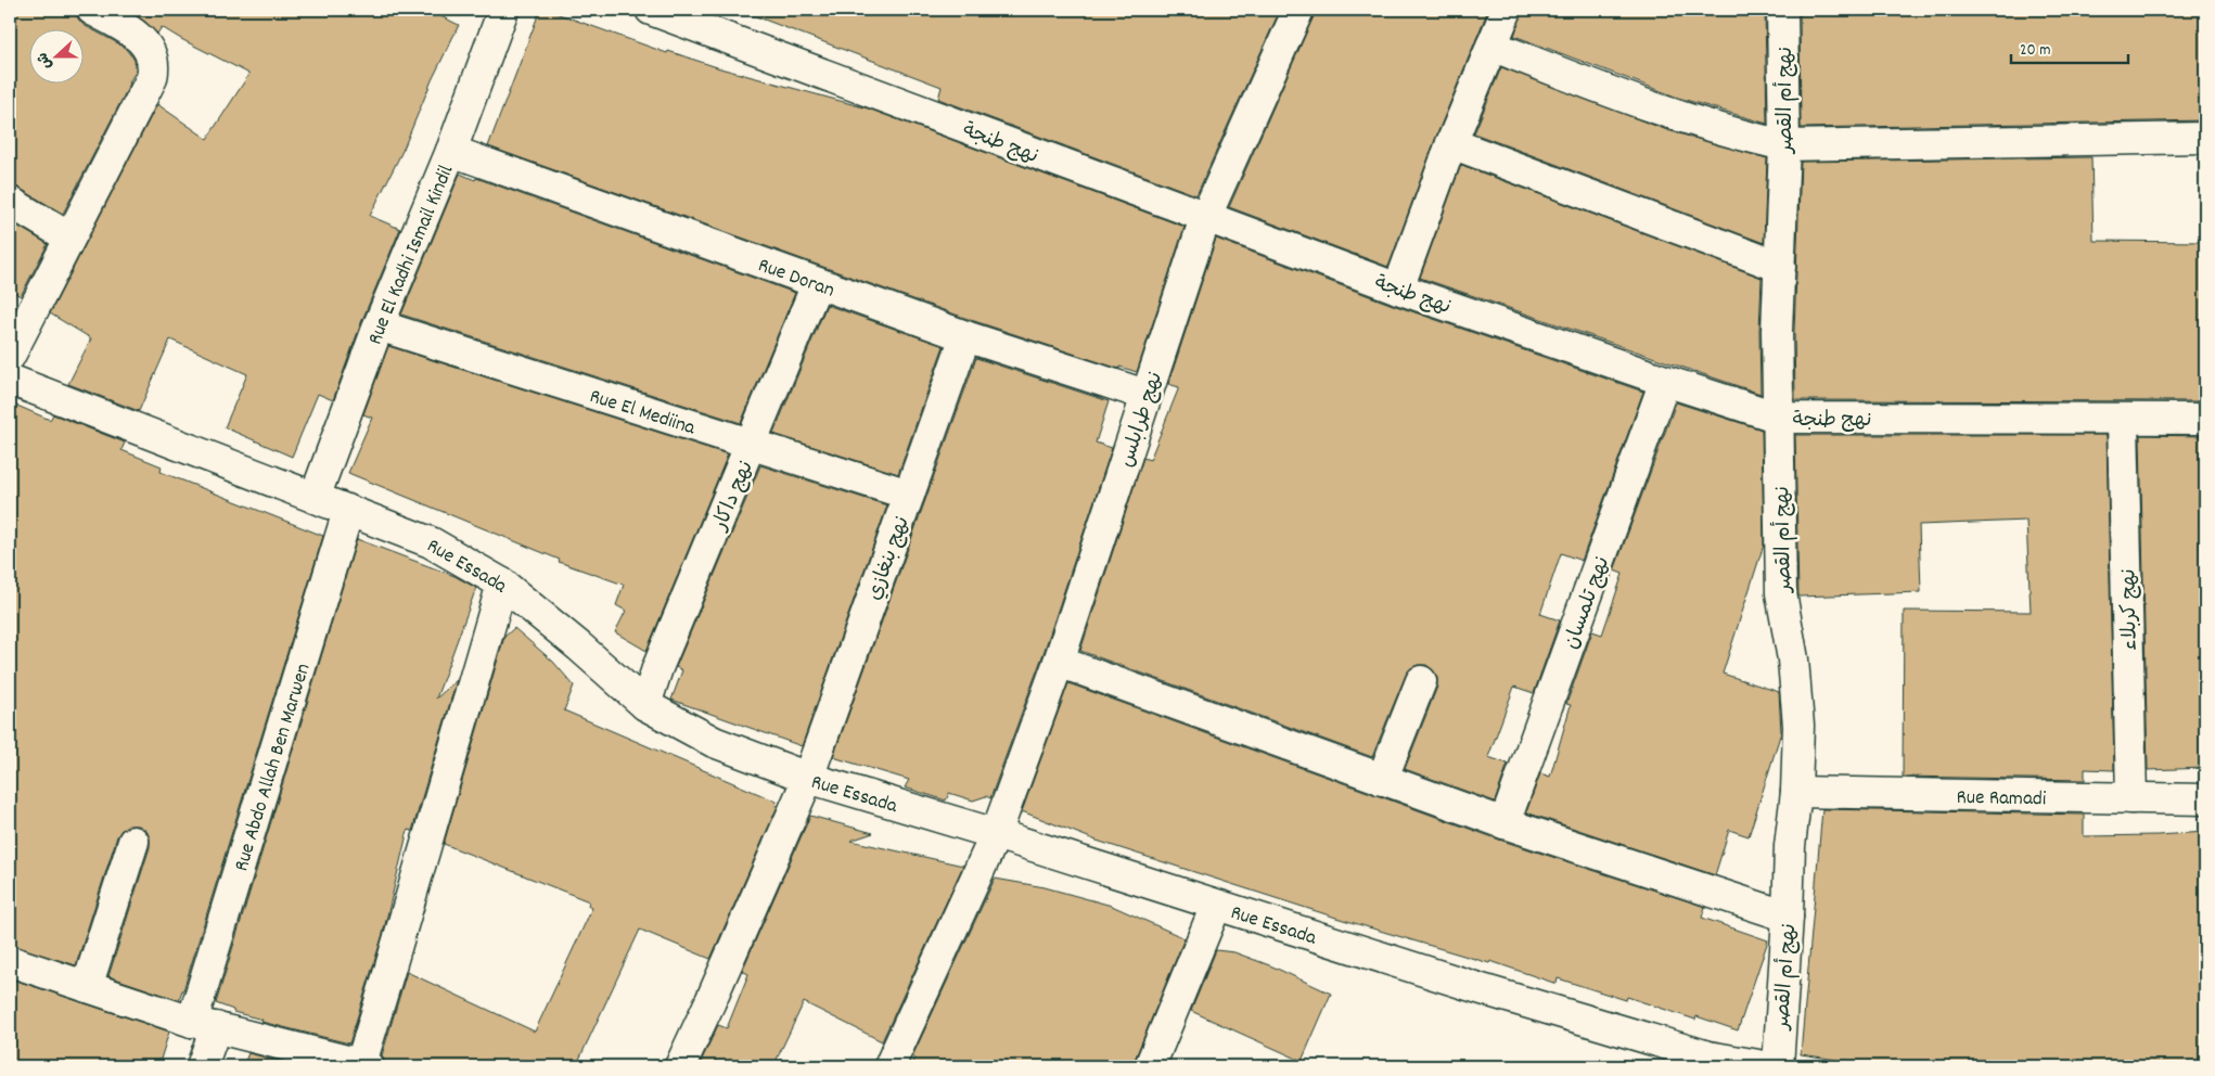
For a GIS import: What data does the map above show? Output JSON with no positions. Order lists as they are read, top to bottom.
{
  "streets": {
    "street": [
      "نهج أم القصر",
      "نهج طنجة",
      "Rue El Kadhi Ismail Kindil",
      "Rue Doran",
      "Rue El Mediina",
      "نهج طرابلس",
      "نهج داكار",
      "نهج بنغازي",
      "Rue Essada",
      "نهج تلمسان",
      "نهج كربلاء",
      "Rue Abdo Allah Ben Marwen",
      "Rue Ramadi"
    ]
  },
  "crossings": [
    ["نهج أم القصر", "نهج طنجة"],
    ["نهج أم القصر", "Rue Ramadi"],
    ["نهج طنجة", "نهج طرابلس"],
    ["نهج طنجة", "نهج تلمسان"],
    ["نهج طنجة", "نهج كربلاء"],
    ["Rue El Kadhi Ismail Kindil", "Rue Doran"],
    ["Rue El Kadhi Ismail Kindil", "Rue El Mediina"],
    ["Rue El Kadhi Ismail Kindil", "Rue Essada"],
    ["Rue Doran", "نهج طرابلس"],
    ["Rue Doran", "نهج داكار"],
    ["Rue Doran", "نهج بنغازي"],
    ["Rue El Mediina", "نهج داكار"],
    ["Rue El Mediina", "نهج بنغازي"],
    ["نهج طرابلس", "Rue Essada"],
    ["نهج داكار", "Rue Essada"],
    ["نهج بنغازي", "Rue Essada"],
    ["Rue Essada", "Rue Abdo Allah Ben Marwen"],
    ["نهج كربلاء", "Rue Ramadi"]
  ],
  "scale_bar": "20 m",
  "north": "left"
}
